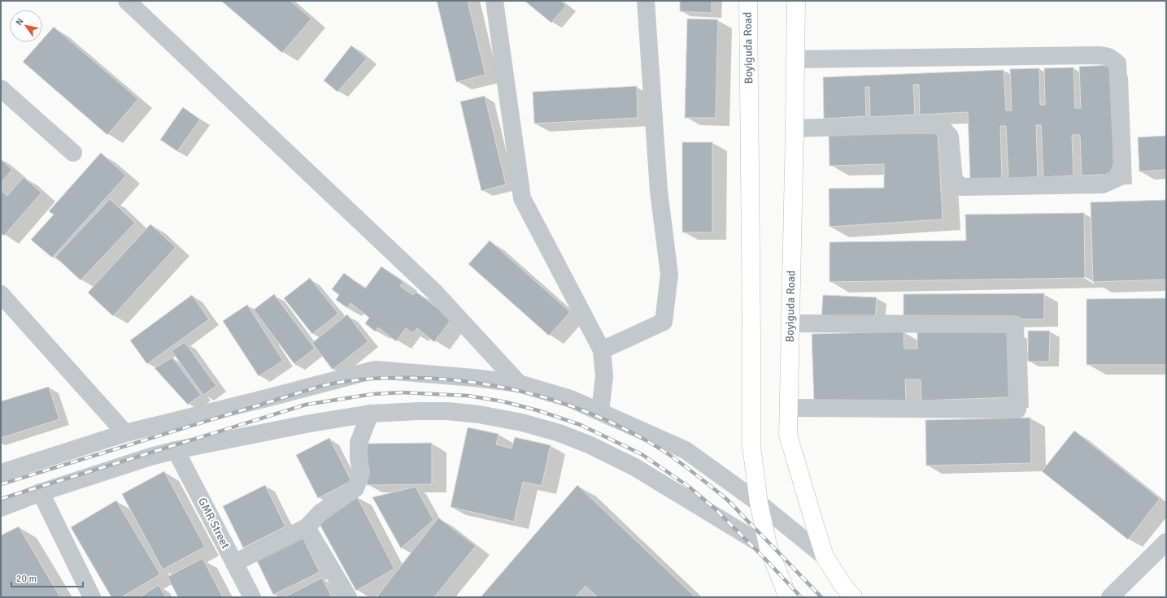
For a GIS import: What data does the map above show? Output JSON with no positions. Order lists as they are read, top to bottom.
{
  "streets": {
    "main road": ["Boyiguda Road"],
    "street": ["GMR Street"]
  },
  "scale_bar": "20 m",
  "north": "top left"
}
